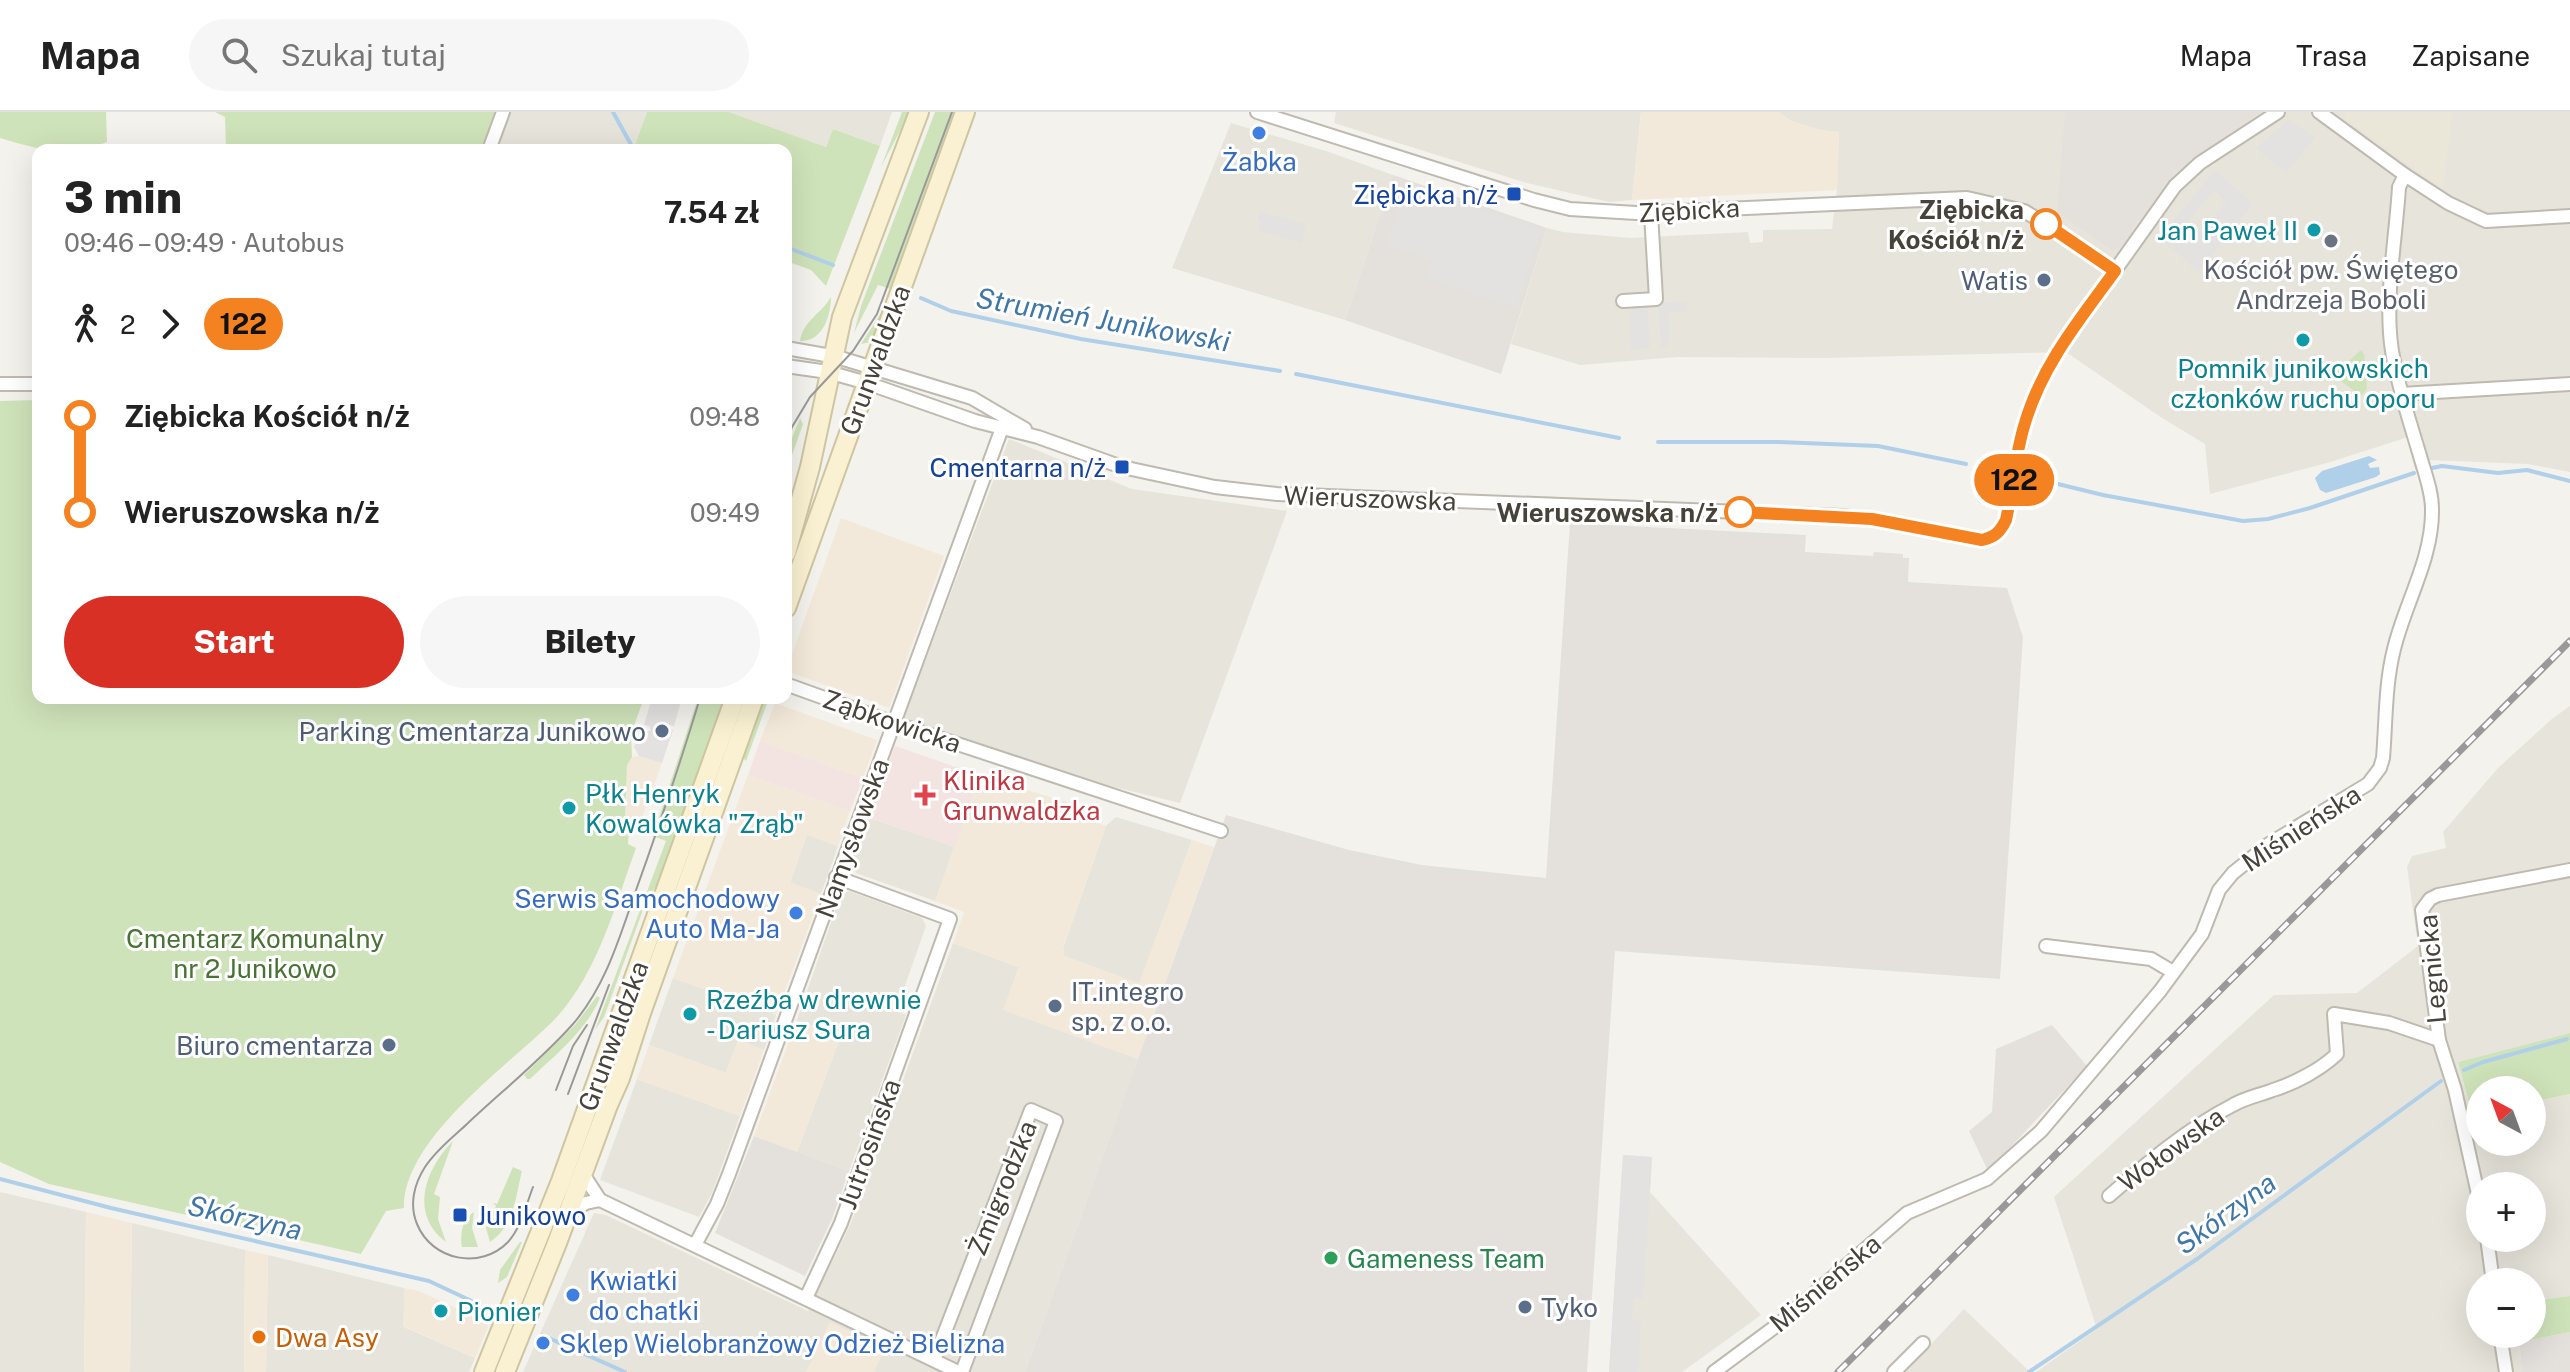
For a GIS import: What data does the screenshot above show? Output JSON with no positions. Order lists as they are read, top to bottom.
{
  "streets": {
    "street": [
      "Ziębicka",
      "Grunwaldzka",
      "Wieruszowska",
      "Ząbkowicka",
      "Miśnieńska",
      "Namysłowska",
      "Legnicka",
      "Jutrosińska",
      "Wołowska",
      "Żmigrodzka"
    ]
  },
  "crossings": [
    ["Ziębicka", "Wieruszowska"],
    ["Grunwaldzka", "Wieruszowska"],
    ["Wieruszowska", "Namysłowska"],
    ["Ząbkowicka", "Namysłowska"],
    ["Namysłowska", "Jutrosińska"],
    ["Namysłowska", "Żmigrodzka"],
    ["Legnicka", "Wołowska"],
    ["Jutrosińska", "Żmigrodzka"]
  ],
  "water": ["Strumień Junikowski", "Skórzyna"],
  "parks": ["Cmentarz Komunalny nr 2 Junikowo"],
  "places": {
    "other": [
      "Żabka",
      "Ziębicka Kościół n/ż",
      "Jan Paweł II",
      "Kościół pw. Świętego Andrzeja Boboli",
      "Watis",
      "Pomnik junikowskich członków ruchu oporu",
      "Wieruszowska n/ż",
      "Parking Cmentarza Junikowo",
      "Płk Henryk Kowalówka \"Zrąb\"",
      "Serwis Samochodowy Auto Ma-Ja",
      "IT.integro sp. z o.o.",
      "Rzeźba w drewnie - Dariusz Sura",
      "Biuro cmentarza",
      "Gameness Team",
      "Kwiatki do chatki",
      "Tyko",
      "Pionier",
      "Dwa Asy",
      "Sklep Wielobranżowy Odzież Bielizna"
    ],
    "transit": ["Ziębicka n/ż", "Cmentarna n/ż", "Junikowo"],
    "health": ["Klinika Grunwaldzka"]
  },
  "lines": ["bus line 122"],
  "north": "top left",
  "page": {
    "header": "Mapa",
    "search": "Szukaj tutaj",
    "nav": ["Mapa", "Trasa", "Zapisane"],
    "on_map": "122",
    "heading": ["3 min", "09:46 – 09:49 · Autobus", "7.54 zł"],
    "legs": ["2", "122"],
    "list": [
      {
        "name": "Ziębicka Kościół n/ż",
        "value": "09:48"
      },
      {
        "name": "Wieruszowska n/ż",
        "value": "09:49"
      }
    ],
    "buttons": ["Start", "Bilety"],
    "map_buttons": ["+", "−"]
  }
}
